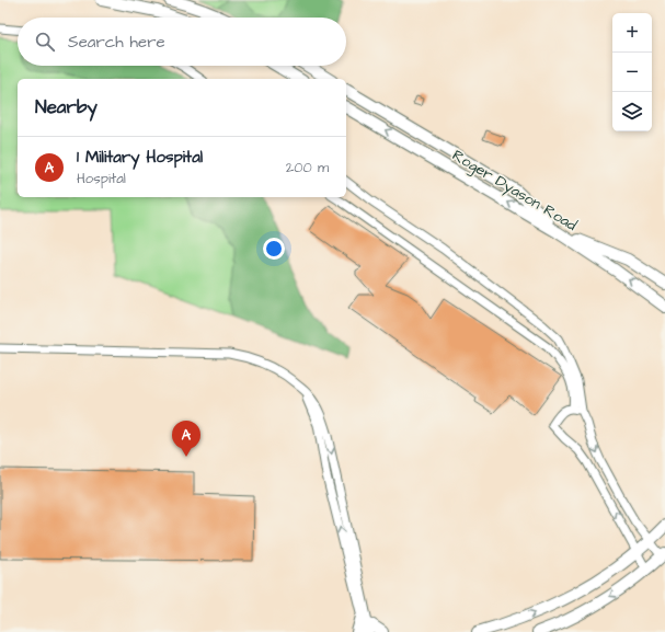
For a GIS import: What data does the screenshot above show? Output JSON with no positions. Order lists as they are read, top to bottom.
{
  "streets": {
    "main road": ["Roger Dyason Road"]
  },
  "page": {
    "map_buttons": ["+", "−"],
    "search": "Search here",
    "heading": "Nearby",
    "list": [
      {
        "mark": "A",
        "name": "1 Military Hospital",
        "note": "Hospital",
        "value": "200 m"
      }
    ],
    "pins": "A"
  }
}
